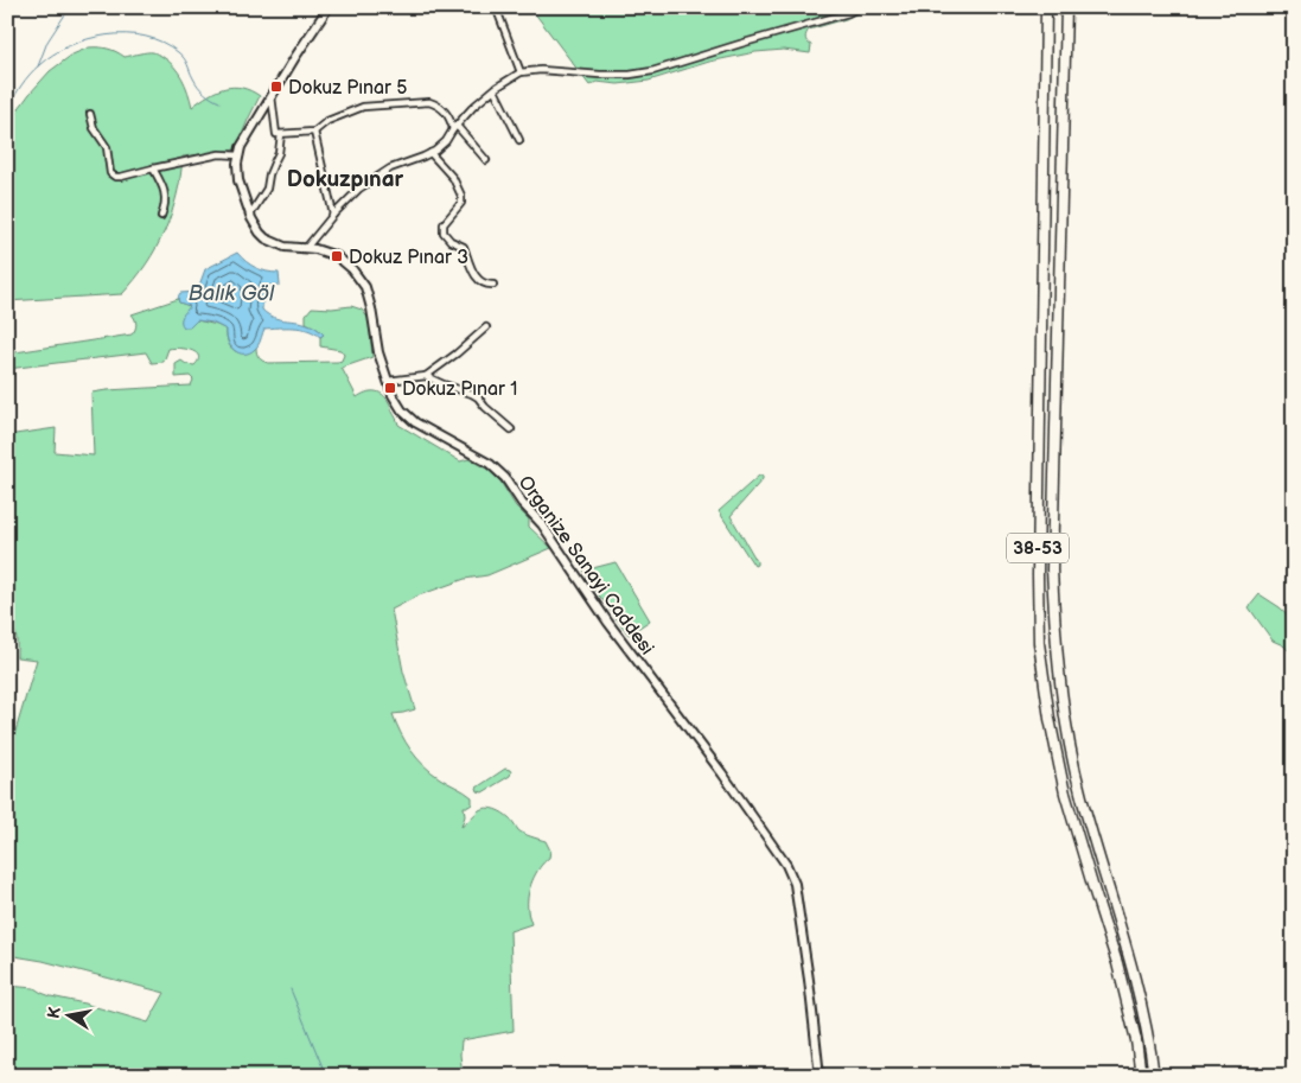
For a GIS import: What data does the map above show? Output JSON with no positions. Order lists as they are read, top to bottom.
{
  "streets": {
    "highway": ["38-53"],
    "street": ["Organize Sanayi Caddesi"]
  },
  "districts": ["Dokuzpınar"],
  "water": ["Balık Göl"],
  "places": {
    "transit": ["Dokuz Pınar 5", "Dokuz Pınar 3", "Dokuz Pınar 1"]
  },
  "north": "left"
}
